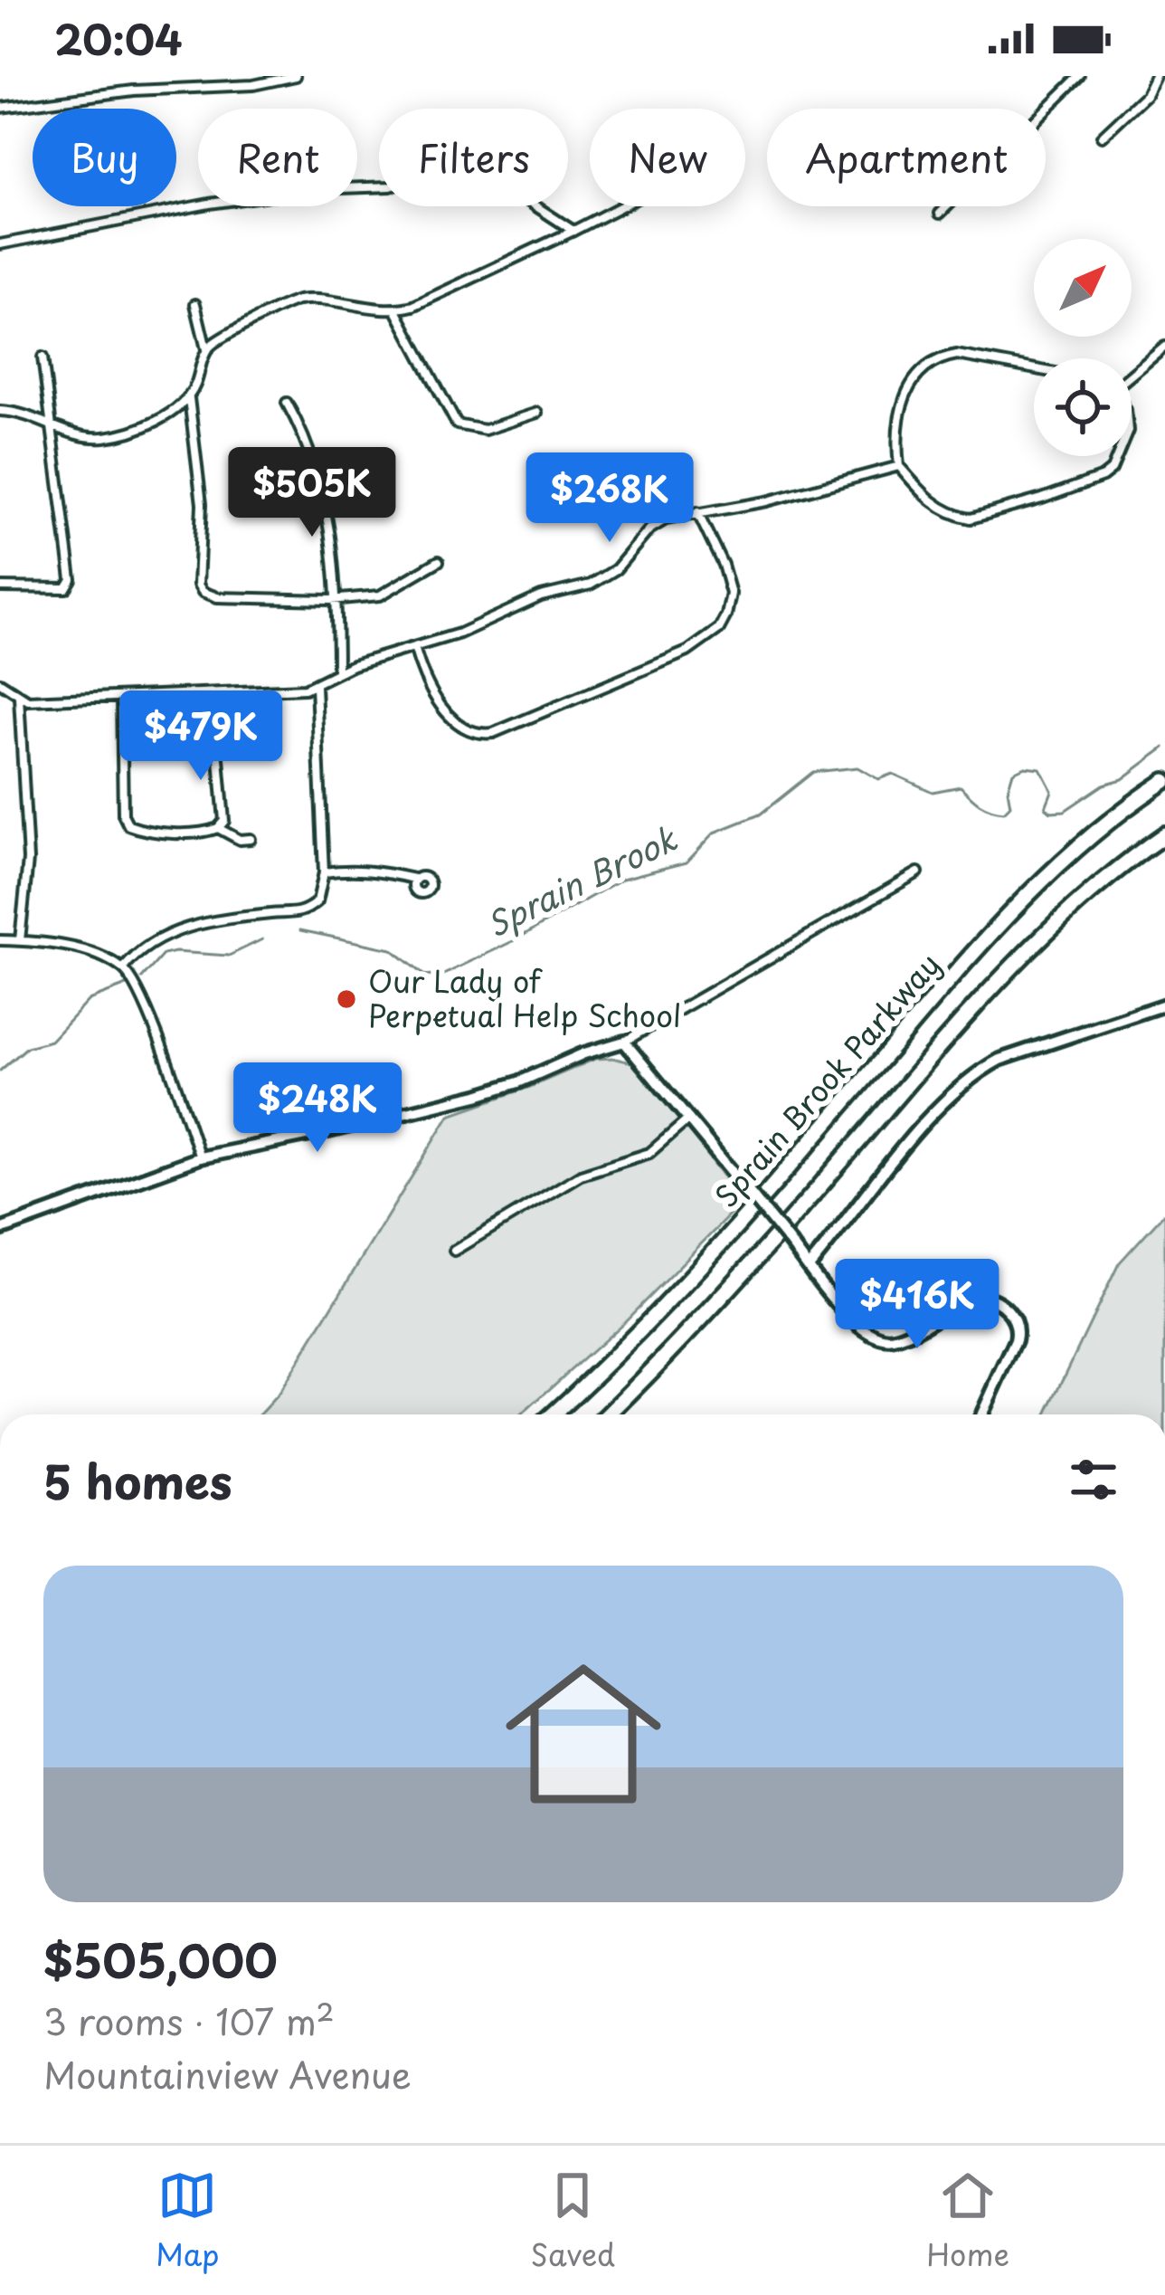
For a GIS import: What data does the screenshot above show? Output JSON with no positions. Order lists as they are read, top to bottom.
{
  "streets": {
    "highway": ["Sprain Brook Parkway"]
  },
  "water": ["Sprain Brook"],
  "places": ["Our Lady of Perpetual Help School"],
  "north": "top right",
  "page": {
    "status": "20:04",
    "chip": [
      "Buy",
      "Rent",
      "Filters",
      "New",
      "Apartment"
    ],
    "price": [
      "$505K",
      "$268K",
      "$479K",
      "$248K",
      "$416K"
    ],
    "heading": "5 homes",
    "list": [
      {
        "name": "$505,000",
        "note": "3 rooms · 107 m² · Mountainview Avenue"
      }
    ],
    "tabs": ["Map", "Saved", "Home"]
  }
}
